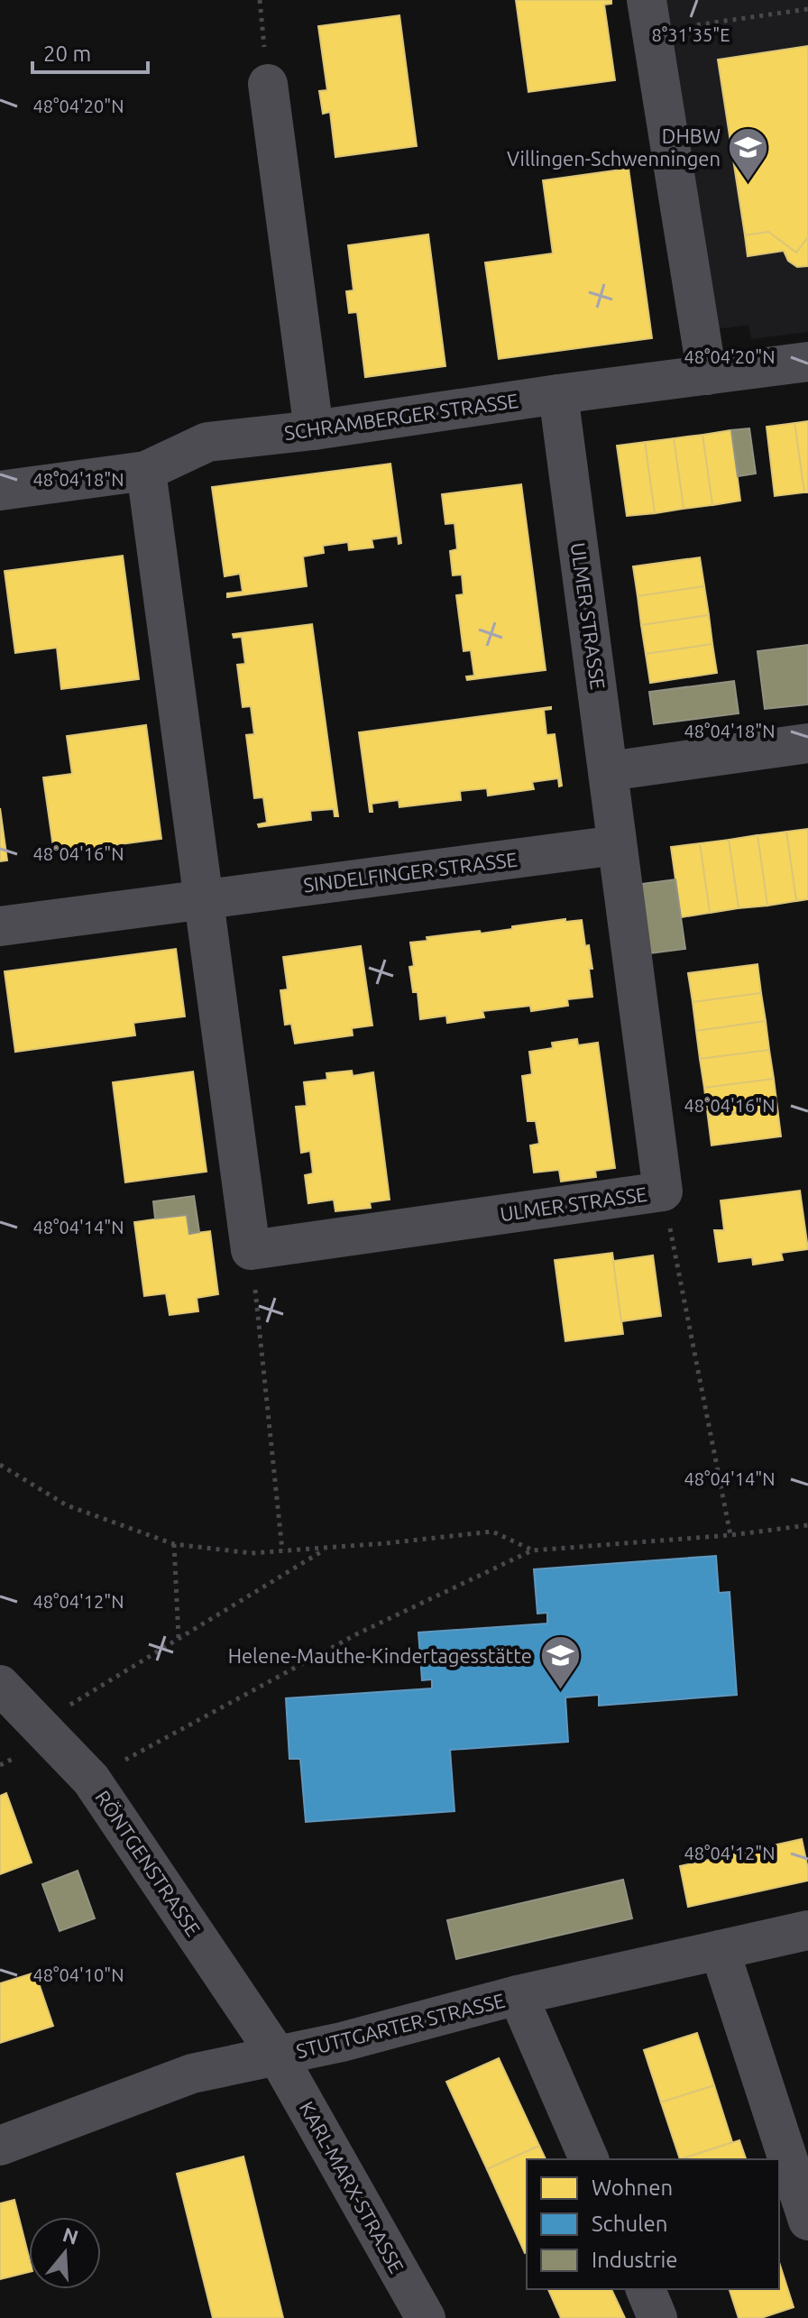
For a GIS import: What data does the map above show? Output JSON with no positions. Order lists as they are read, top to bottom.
{
  "streets": {
    "street": [
      "SCHRAMBERGER STRASSE",
      "ULMER STRASSE",
      "SINDELFINGER STRASSE",
      "RÖNTGENSTRASSE",
      "STUTTGARTER STRASSE",
      "KARL-MARX-STRASSE"
    ]
  },
  "crossings": [
    ["SCHRAMBERGER STRASSE", "ULMER STRASSE"],
    ["ULMER STRASSE", "SINDELFINGER STRASSE"],
    ["RÖNTGENSTRASSE", "STUTTGARTER STRASSE"],
    ["RÖNTGENSTRASSE", "KARL-MARX-STRASSE"],
    ["STUTTGARTER STRASSE", "KARL-MARX-STRASSE"]
  ],
  "places": {
    "school or university": ["DHBW Villingen-Schwenningen", "Helene-Mauthe-Kindertagesstätte"]
  },
  "legend": ["Wohnen", "Schulen", "Industrie"],
  "scale_bar": "20 m",
  "north": "top",
  "coordinates": [
    "8°31'35\"E",
    "48°04'20\"N",
    "48°04'18\"N",
    "48°04'16\"N",
    "48°04'14\"N",
    "48°04'12\"N",
    "48°04'10\"N"
  ]
}
